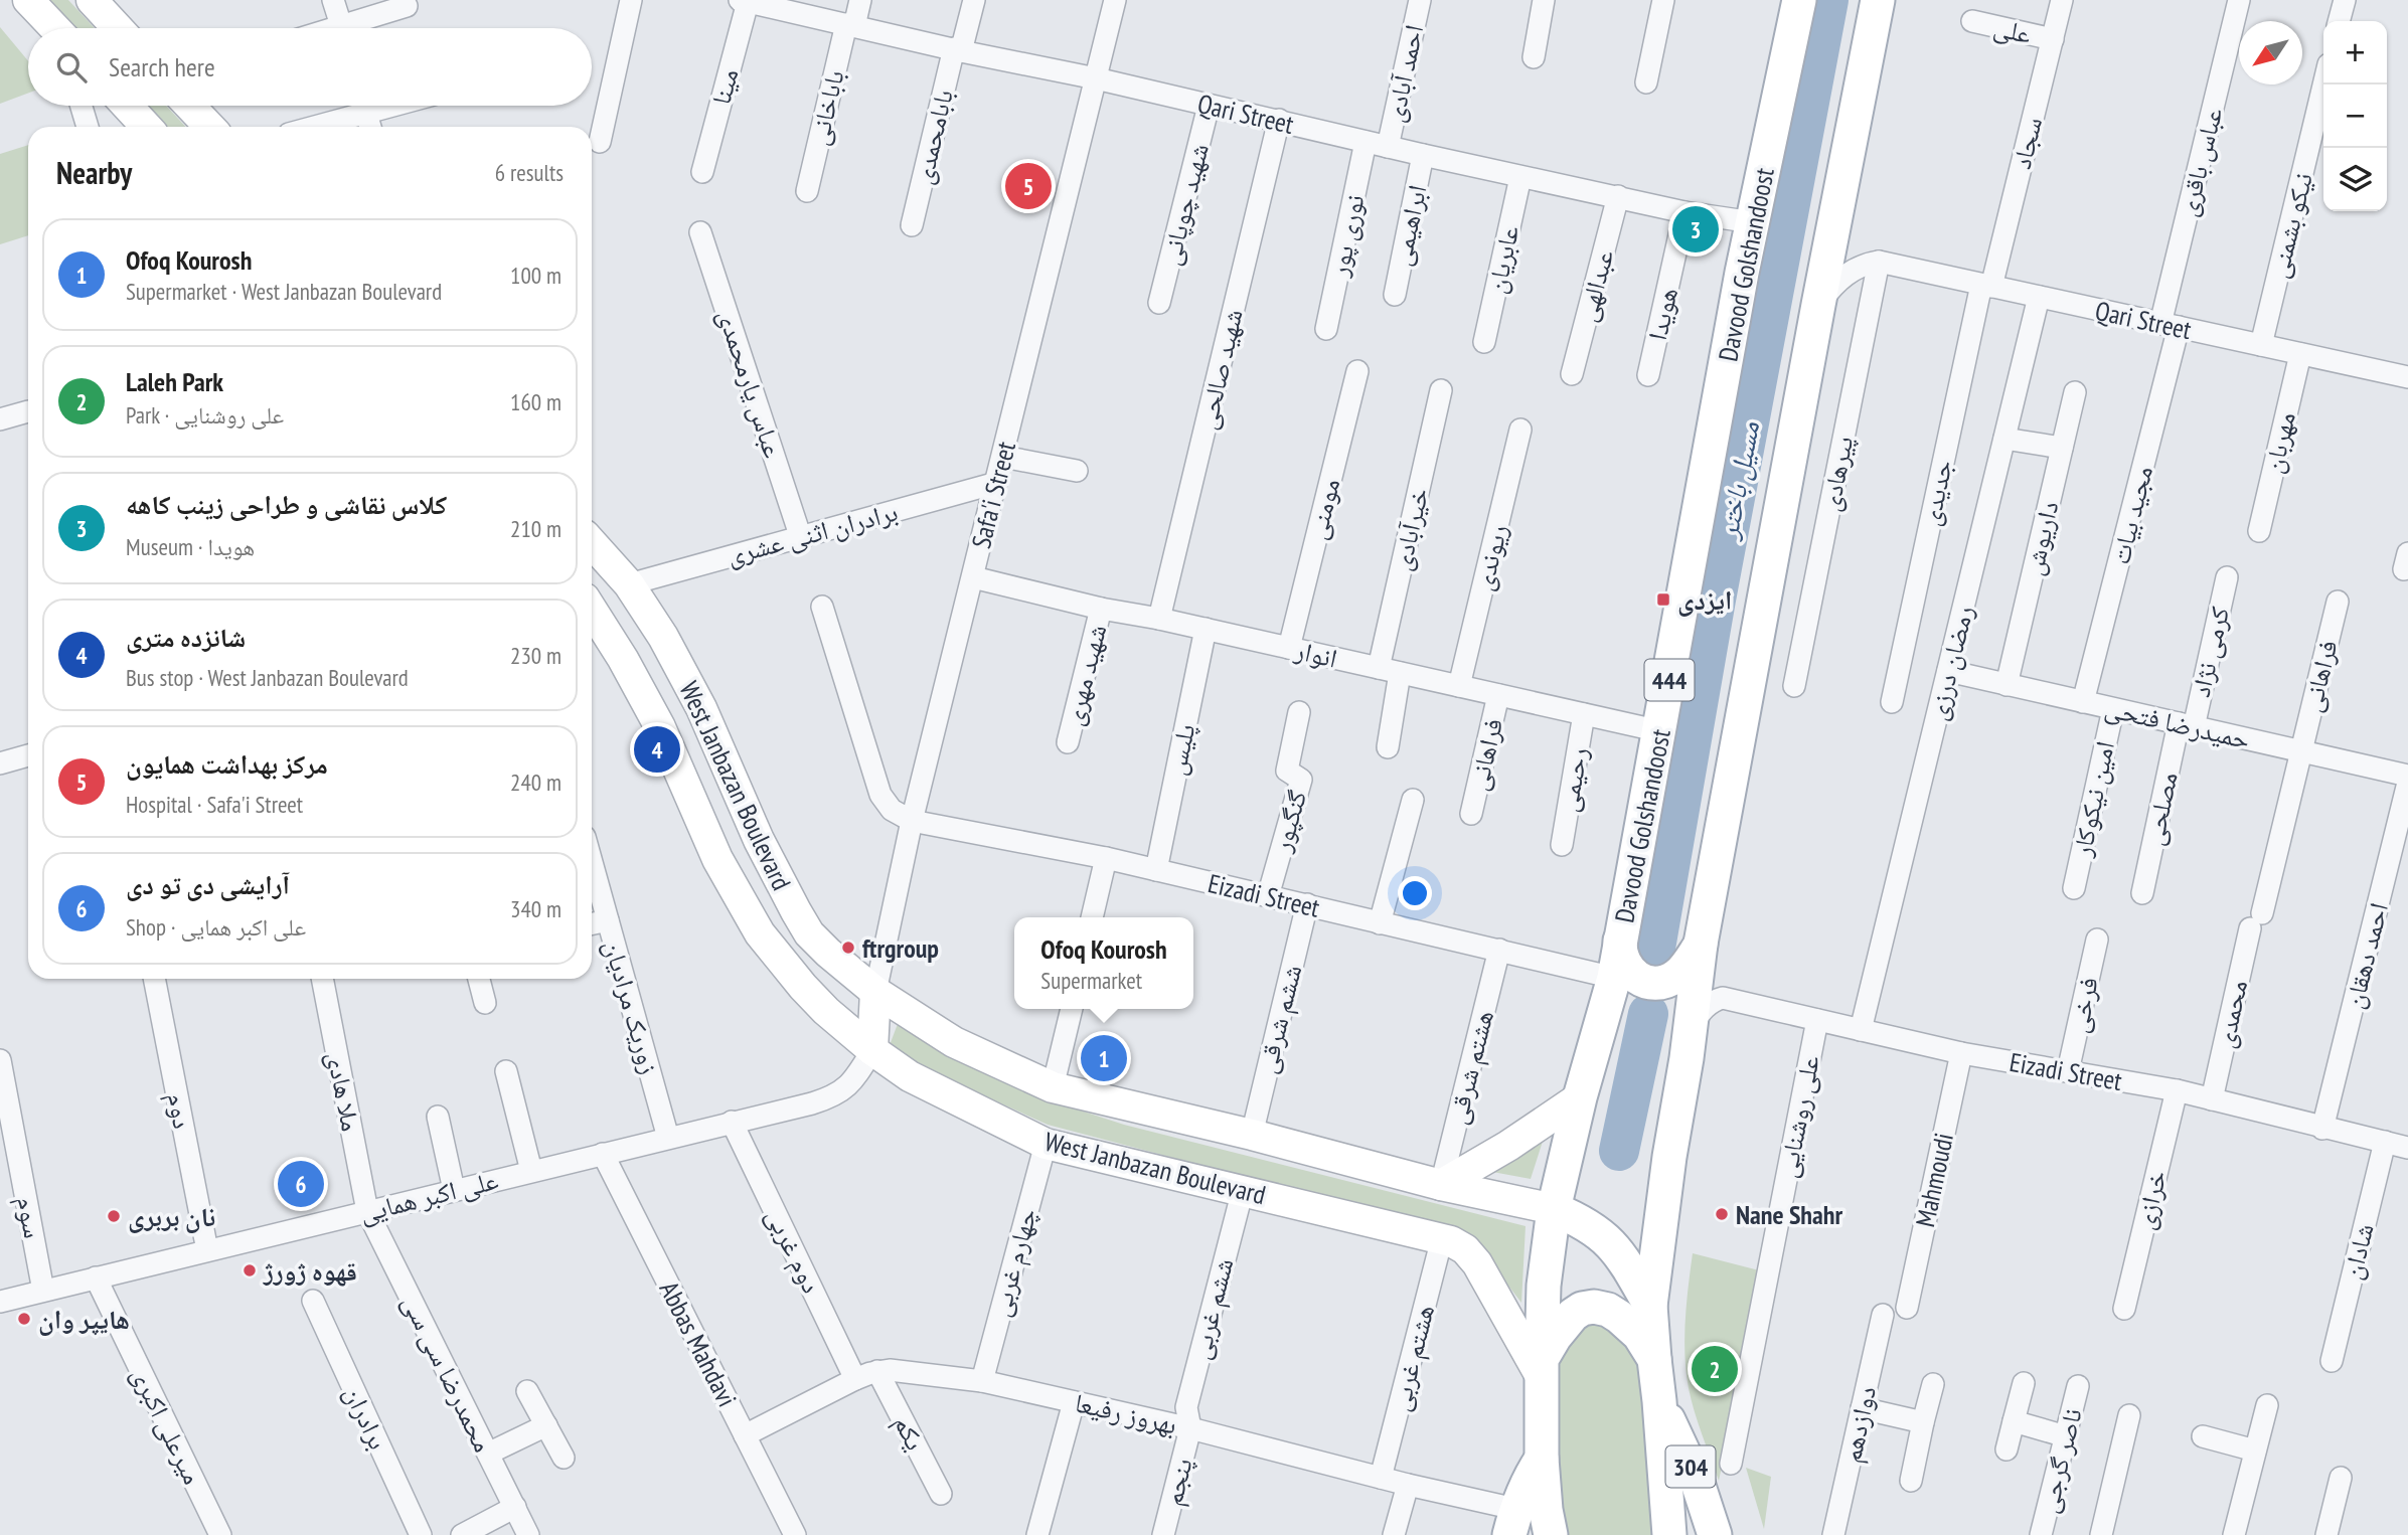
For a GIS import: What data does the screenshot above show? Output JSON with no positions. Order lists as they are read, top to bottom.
{
  "streets": {
    "main road": [
      "Davood Golshandoost",
      "444",
      "West Janbazan Boulevard",
      "304"
    ],
    "street": [
      "علی",
      "احمد آبادی",
      "مینا",
      "باباخانی",
      "Qari Street",
      "بابامحمدی",
      "سجاد",
      "عباس باقری",
      "شهید چوپانی",
      "ابراهیمی",
      "نیکو بشمنی",
      "نوری پور",
      "عابریان",
      "عبدالهی",
      "هویدا",
      "شهید صالحی",
      "عباس یارمحمدی",
      "مهربان",
      "پیرهادی",
      "جدیدی",
      "Safa'i Street",
      "مومنی",
      "مجید بیات",
      "خیرآبادی",
      "برادران اثنی عشری",
      "داریوش",
      "ریوندی",
      "کرمی نژاد",
      "انوار",
      "رمضان درزی",
      "شهید مهری",
      "فراهانی",
      "حمیدرضا فتحی",
      "پلیس",
      "رحیمی",
      "امین نیکوکار",
      "مصلحی",
      "گنگپور",
      "Eizadi Street",
      "احمد دهقان",
      "فرخی",
      "زوریک مرادیان",
      "محمدی",
      "ششم شرقی",
      "هشتم شرقی",
      "ملا هادی",
      "دوم",
      "علی روشنایی",
      "Mahmoudi",
      "علی اکبر همایی",
      "خرازی",
      "سوم",
      "دوم غربی",
      "شادان",
      "چهارم غربی",
      "ششم غربی",
      "Abbas Mahdavi",
      "هشتم غربی",
      "محمدرضا سی سی",
      "بهروز رفیعا",
      "برادران",
      "دوازدهم",
      "میرعلی اکبری",
      "یکم",
      "ناصر گرجی",
      "پنجم"
    ]
  },
  "crossings": [
    ["علی", "سجاد"],
    ["احمد آبادی", "Qari Street"],
    ["مینا", "Qari Street"],
    ["باباخانی", "Qari Street"],
    ["Qari Street", "بابامحمدی"],
    ["Qari Street", "سجاد"],
    ["Qari Street", "عباس باقری"],
    ["Qari Street", "شهید چوپانی"],
    ["Qari Street", "ابراهیمی"],
    ["Qari Street", "نیکو بشمنی"],
    ["Qari Street", "نوری پور"],
    ["Qari Street", "عابریان"],
    ["Qari Street", "Davood Golshandoost"],
    ["Qari Street", "عبدالهی"],
    ["Qari Street", "هویدا"],
    ["Qari Street", "شهید صالحی"],
    ["Qari Street", "مهربان"],
    ["Qari Street", "پیرهادی"],
    ["Qari Street", "جدیدی"],
    ["Qari Street", "Safa'i Street"],
    ["Qari Street", "مجید بیات"],
    ["Qari Street", "رمضان درزی"],
    ["سجاد", "جدیدی"],
    ["عباس باقری", "مجید بیات"],
    ["Davood Golshandoost", "انوار"],
    ["Davood Golshandoost", "West Janbazan Boulevard"],
    ["Davood Golshandoost", "Eizadi Street"],
    ["شهید صالحی", "انوار"],
    ["عباس یارمحمدی", "برادران اثنی عشری"],
    ["Safa'i Street", "برادران اثنی عشری"],
    ["Safa'i Street", "انوار"],
    ["Safa'i Street", "West Janbazan Boulevard"],
    ["Safa'i Street", "Eizadi Street"],
    ["مومنی", "انوار"],
    ["مجید بیات", "حمیدرضا فتحی"],
    ["خیرآبادی", "انوار"],
    ["برادران اثنی عشری", "West Janbazan Boulevard"],
    ["داریوش", "حمیدرضا فتحی"],
    ["ریوندی", "انوار"],
    ["کرمی نژاد", "حمیدرضا فتحی"],
    ["کرمی نژاد", "مصلحی"],
    ["انوار", "شهید مهری"],
    ["انوار", "فراهانی"],
    ["انوار", "پلیس"],
    ["انوار", "رحیمی"],
    ["رمضان درزی", "حمیدرضا فتحی"],
    ["رمضان درزی", "Eizadi Street"],
    ["فراهانی", "حمیدرضا فتحی"],
    ["فراهانی", "محمدی"],
    ["حمیدرضا فتحی", "امین نیکوکار"],
    ["حمیدرضا فتحی", "مصلحی"],
    ["حمیدرضا فتحی", "محمدی"],
    ["پلیس", "Eizadi Street"],
    ["West Janbazan Boulevard", "ششم شرقی"],
    ["West Janbazan Boulevard", "هشتم شرقی"],
    ["West Janbazan Boulevard", "علی اکبر همایی"],
    ["West Janbazan Boulevard", "چهارم غربی"],
    ["West Janbazan Boulevard", "ششم غربی"],
    ["West Janbazan Boulevard", "هشتم غربی"],
    ["گنگپور", "Eizadi Street"],
    ["Eizadi Street", "احمد دهقان"],
    ["Eizadi Street", "فرخی"],
    ["Eizadi Street", "محمدی"],
    ["Eizadi Street", "ششم شرقی"],
    ["Eizadi Street", "هشتم شرقی"],
    ["Eizadi Street", "علی روشنایی"],
    ["Eizadi Street", "Mahmoudi"],
    ["Eizadi Street", "خرازی"],
    ["Eizadi Street", "شادان"],
    ["زوریک مرادیان", "علی اکبر همایی"],
    ["ملا هادی", "علی اکبر همایی"],
    ["ملا هادی", "محمدرضا سی سی"],
    ["دوم", "علی اکبر همایی"],
    ["علی اکبر همایی", "سوم"],
    ["علی اکبر همایی", "دوم غربی"],
    ["علی اکبر همایی", "Abbas Mahdavi"],
    ["علی اکبر همایی", "محمدرضا سی سی"],
    ["علی اکبر همایی", "میرعلی اکبری"],
    ["دوم غربی", "بهروز رفیعا"],
    ["چهارم غربی", "بهروز رفیعا"],
    ["ششم غربی", "بهروز رفیعا"],
    ["ششم غربی", "پنجم"],
    ["Abbas Mahdavi", "بهروز رفیعا"],
    ["هشتم غربی", "بهروز رفیعا"],
    ["بهروز رفیعا", "یکم"],
    ["بهروز رفیعا", "پنجم"]
  ],
  "water": ["مسیل باختر"],
  "places": {
    "transit": ["ایزدی"],
    "other": [
      "ftrgroup",
      "Nane Shahr",
      "نان بربرى",
      "قهوه ژورژ",
      "هایپر وان"
    ]
  },
  "north": "bottom left",
  "page": {
    "map_buttons": ["+", "−"],
    "search": "Search here",
    "heading": ["Nearby", "6 results"],
    "pins": [
      "5",
      "3",
      "4",
      "1",
      "6",
      "2"
    ],
    "list": [
      {
        "mark": "1",
        "name": "Ofoq Kourosh",
        "note": "Supermarket · West Janbazan Boulevard",
        "value": "100 m"
      },
      {
        "mark": "2",
        "name": "Laleh Park",
        "note": "Park · علی روشنایی",
        "value": "160 m"
      },
      {
        "mark": "3",
        "name": "کلاس نقاشی و طراحی زینب کاهه",
        "note": "Museum · هویدا",
        "value": "210 m"
      },
      {
        "mark": "4",
        "name": "شانزده متری",
        "note": "Bus stop · West Janbazan Boulevard",
        "value": "230 m"
      },
      {
        "mark": "5",
        "name": "مرکز بهداشت همایون",
        "note": "Hospital · Safa'i Street",
        "value": "240 m"
      },
      {
        "mark": "6",
        "name": "آرایشی دی تو دی",
        "note": "Shop · علی اکبر همایی",
        "value": "340 m"
      }
    ],
    "popup": ["Ofoq Kourosh", "Supermarket"]
  }
}
